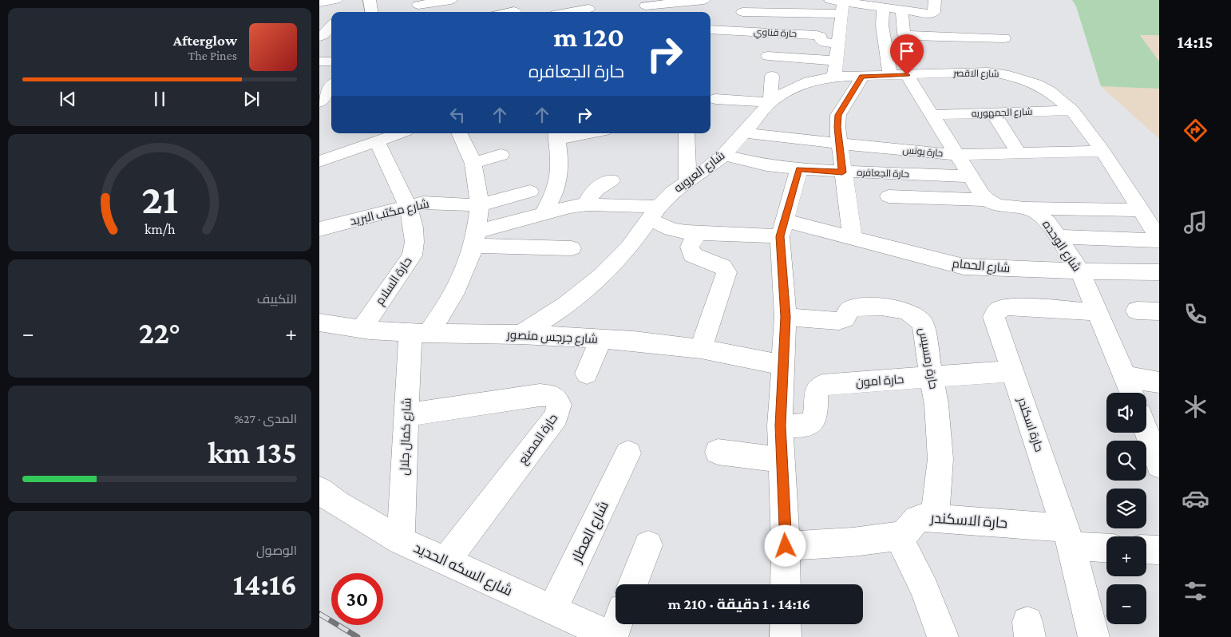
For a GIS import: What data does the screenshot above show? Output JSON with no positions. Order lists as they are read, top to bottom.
{
  "streets": {
    "street": [
      "حارة قناوي",
      "شارع الاقصر",
      "شارع الجمهوريه",
      "حارة يونس",
      "شارع العروبه",
      "حارة الجعافره",
      "شارع مكتب البريد",
      "شارع الوحده",
      "شارع الحمام",
      "حارة السلام",
      "شارع جرجس منصور",
      "حارة رمسيس",
      "حارة امون",
      "حارة اسكندر",
      "شارع كمال جلال",
      "حارة المصنع",
      "حارة الاسكندر",
      "شارع العطار",
      "شارع السكه الحديد"
    ]
  },
  "crossings": [
    ["حارة قناوي", "شارع الاقصر"],
    ["حارة قناوي", "شارع العروبه"],
    ["شارع الاقصر", "شارع الجمهوريه"],
    ["شارع الاقصر", "حارة يونس"],
    ["شارع الاقصر", "شارع العروبه"],
    ["حارة يونس", "شارع العروبه"],
    ["شارع العروبه", "حارة الجعافره"],
    ["شارع العروبه", "شارع الحمام"],
    ["شارع العروبه", "شارع جرجس منصور"],
    ["شارع مكتب البريد", "حارة السلام"],
    ["شارع الوحده", "شارع الحمام"],
    ["شارع الوحده", "حارة اسكندر"],
    ["حارة السلام", "شارع جرجس منصور"],
    ["شارع جرجس منصور", "شارع كمال جلال"],
    ["حارة رمسيس", "حارة امون"],
    ["حارة رمسيس", "حارة الاسكندر"],
    ["حارة امون", "حارة اسكندر"],
    ["حارة اسكندر", "حارة الاسكندر"],
    ["شارع كمال جلال", "حارة المصنع"],
    ["شارع كمال جلال", "شارع السكه الحديد"],
    ["حارة المصنع", "شارع السكه الحديد"],
    ["شارع العطار", "شارع السكه الحديد"]
  ],
  "page": {
    "tabs": "14:15",
    "turn": ["120 m", "حارة الجعافره"],
    "song": ["Afterglow", "The Pines"],
    "tile": [
      "التكييف",
      ["المدى · 27%", "135 km"],
      ["الوصول", "14:16"]
    ],
    "heat": ["−", "22°", "+"],
    "map_buttons": ["+", "−"],
    "limit": "30",
    "trip": "14:16 · 1 دقيقة · 210 m",
    "gauge": ["21", "km/h"]
  }
}
